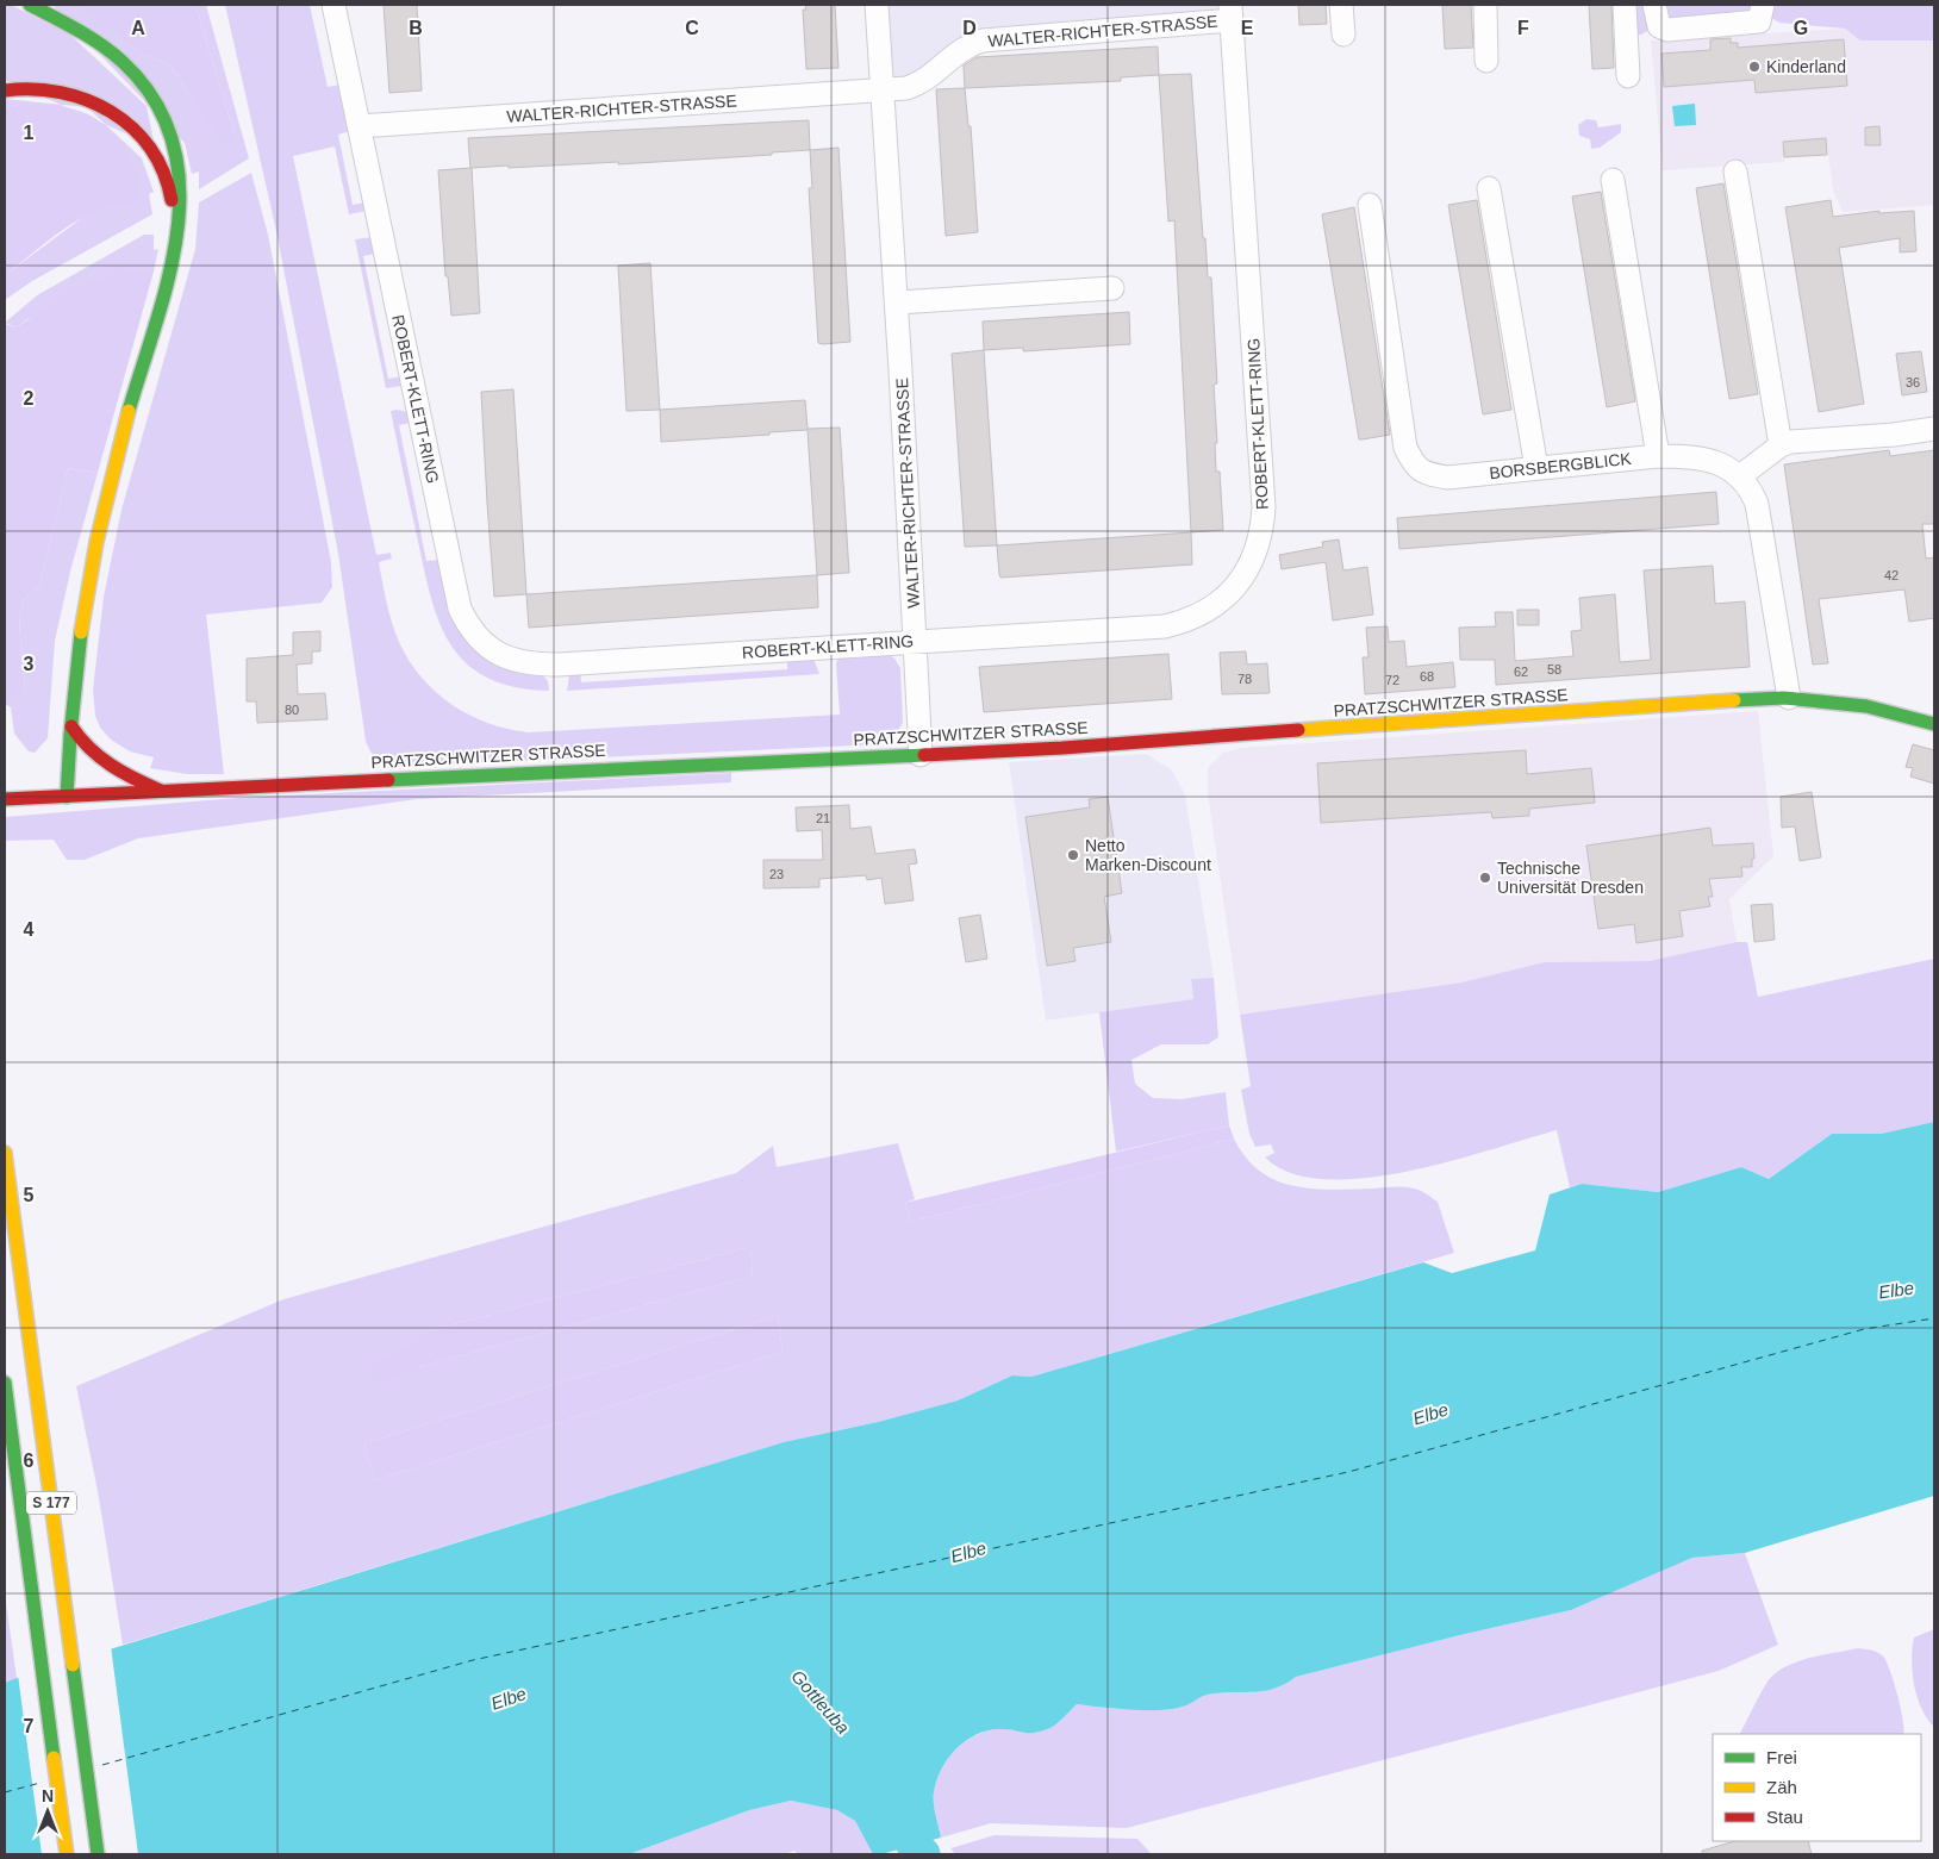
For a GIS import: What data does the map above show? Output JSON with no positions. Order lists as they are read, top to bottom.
{
  "streets": {
    "main road": ["PRATZSCHWITZER STRASSE", "S 177"],
    "street": ["WALTER-RICHTER-STRASSE", "ROBERT-KLETT-RING", "BORSBERGBLICK"]
  },
  "crossings": [
    ["WALTER-RICHTER-STRASSE", "ROBERT-KLETT-RING"],
    ["WALTER-RICHTER-STRASSE", "PRATZSCHWITZER STRASSE"]
  ],
  "water": ["Elbe", "Gottleuba"],
  "places": ["Kinderland", "Netto Marken-Discount", "Technische Universität Dresden"],
  "house_numbers": [
    "36",
    "42",
    "58",
    "62",
    "68",
    "78",
    "72",
    "80",
    "21",
    "23"
  ],
  "legend": ["Frei", "Zäh", "Stau"],
  "north": "top",
  "grid": {
    "columns": [
      "A",
      "B",
      "C",
      "D",
      "E",
      "F",
      "G"
    ],
    "rows": [
      "1",
      "2",
      "3",
      "4",
      "5",
      "6",
      "7"
    ]
  }
}
